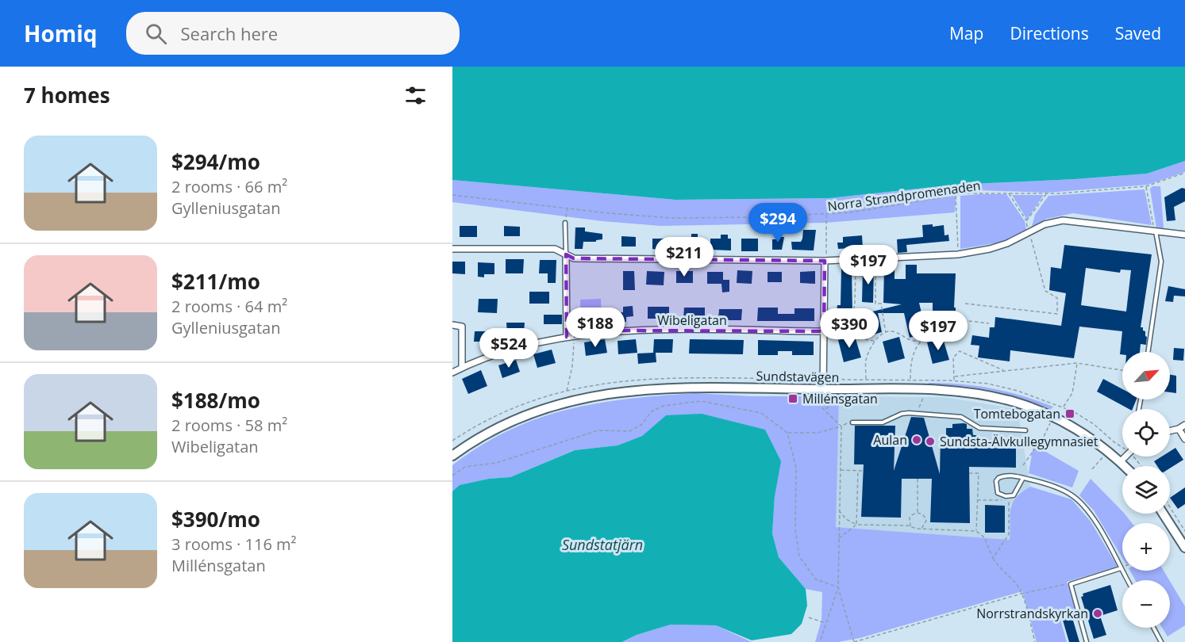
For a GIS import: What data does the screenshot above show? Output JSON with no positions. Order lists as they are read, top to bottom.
{
  "streets": {
    "street": ["Wibeligatan", "Sundstavägen"],
    "path": ["Norra Strandpromenaden"]
  },
  "water": ["Sundstatjärn"],
  "places": {
    "transit": ["Millénsgatan", "Tomtebogatan"],
    "other": ["Aulan", "Sundsta-Älvkullegymnasiet", "Norrstrandskyrkan"]
  },
  "north": "top right",
  "page": {
    "header": "Homiq",
    "search": "Search here",
    "nav": ["Map", "Directions", "Saved"],
    "heading": "7 homes",
    "list": [
      {
        "name": "$294/mo",
        "note": "2 rooms · 66 m² · Gylleniusgatan"
      },
      {
        "name": "$211/mo",
        "note": "2 rooms · 64 m² · Gylleniusgatan"
      },
      {
        "name": "$188/mo",
        "note": "2 rooms · 58 m² · Wibeligatan"
      },
      {
        "name": "$390/mo",
        "note": "3 rooms · 116 m² · Millénsgatan"
      }
    ],
    "price": [
      "$294",
      "$211",
      "$197",
      "$188",
      "$390",
      "$197",
      "$524"
    ],
    "map_buttons": ["+", "−"]
  }
}
